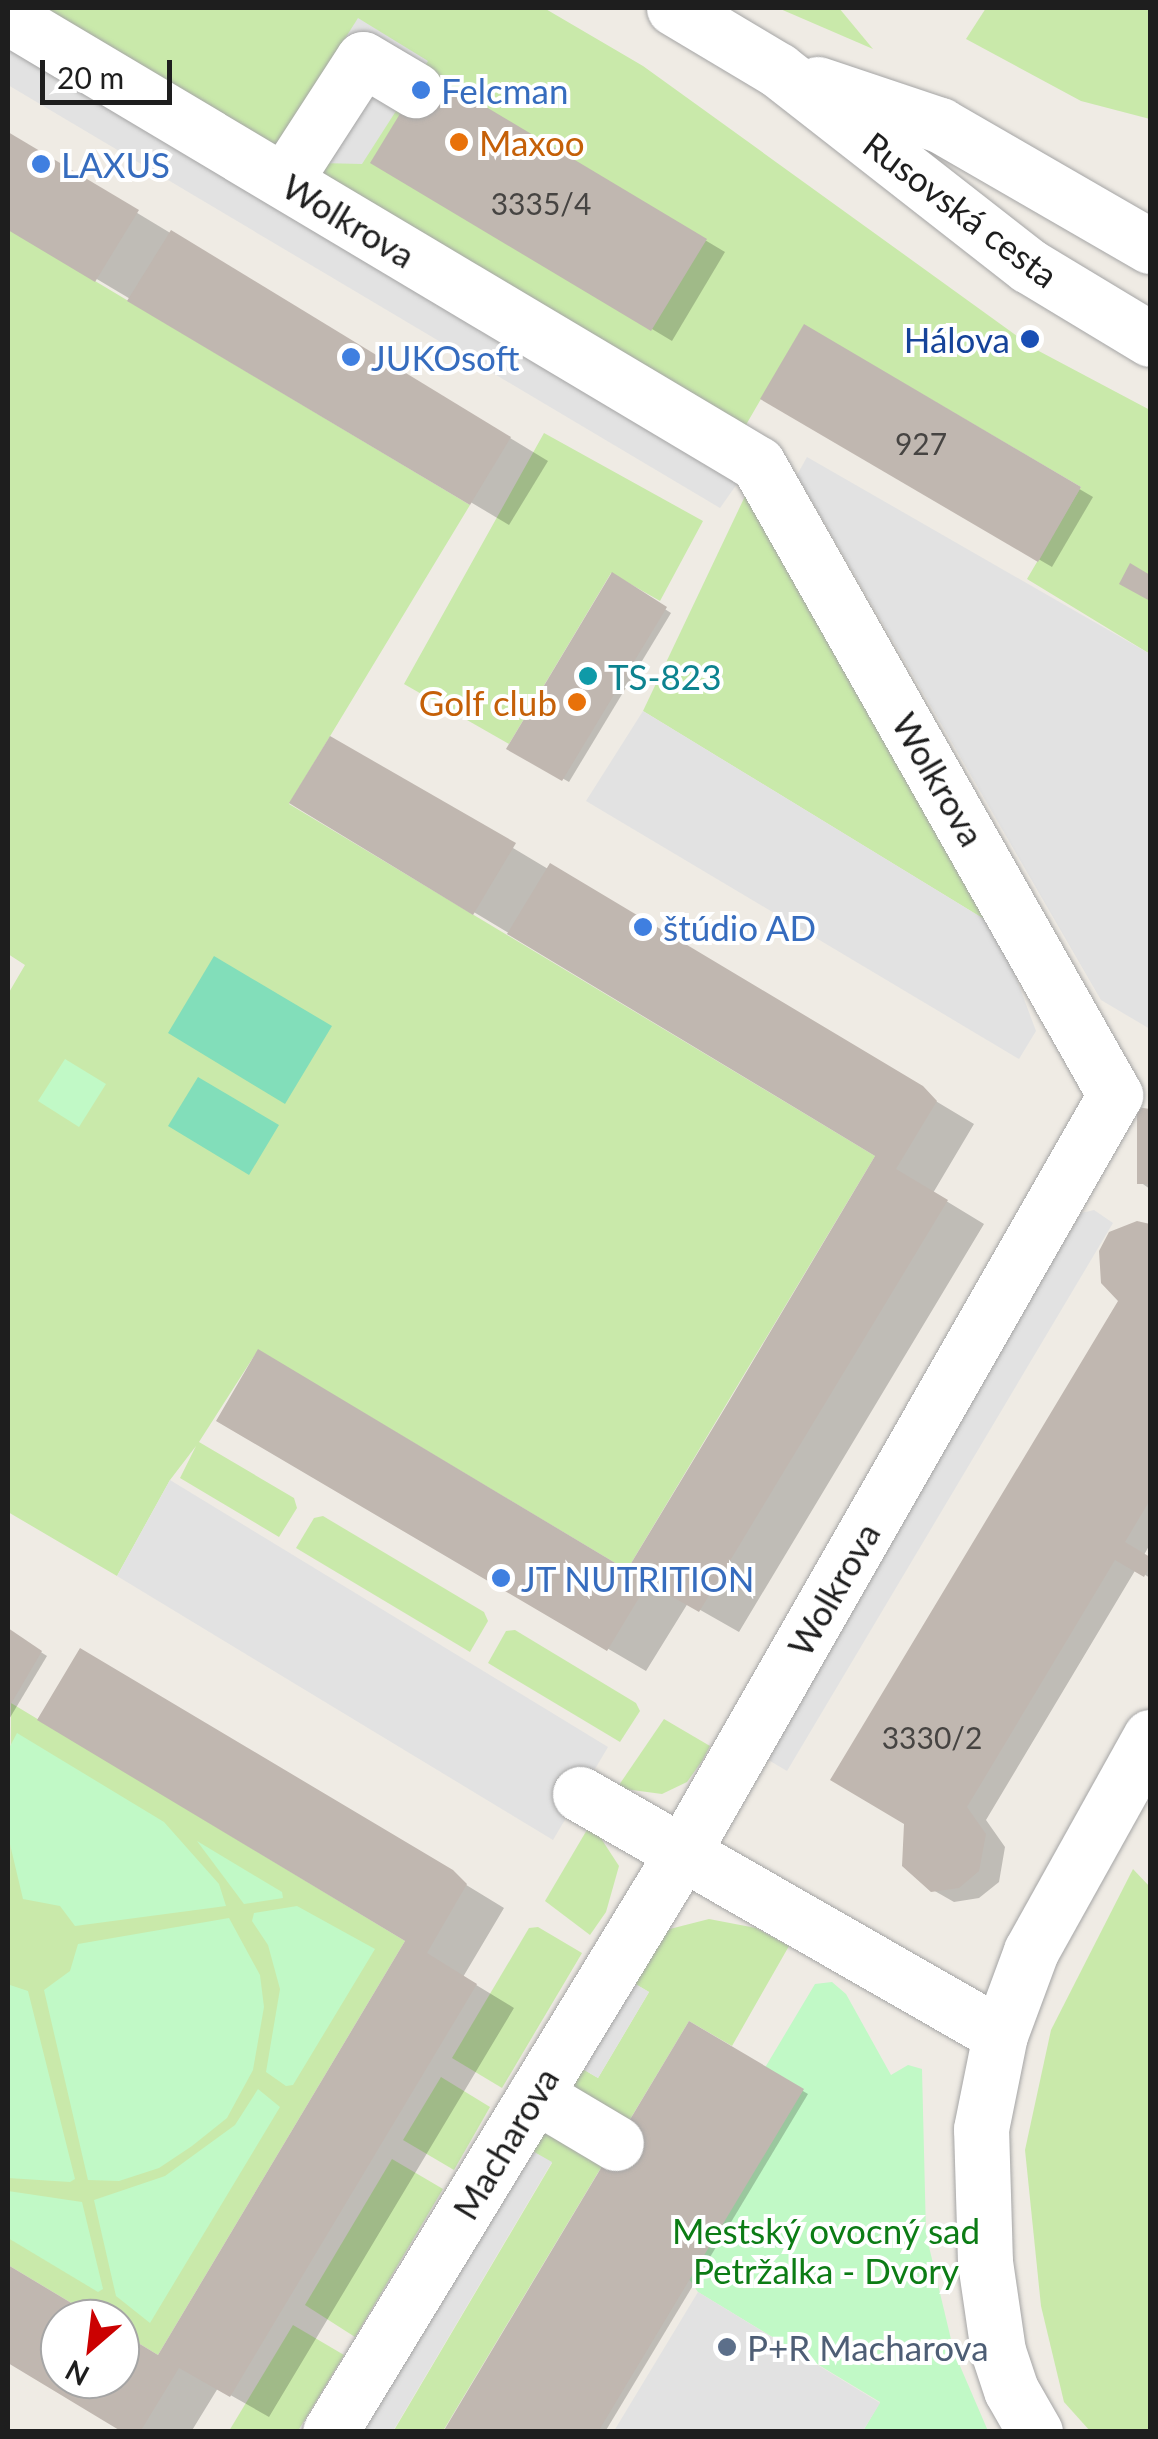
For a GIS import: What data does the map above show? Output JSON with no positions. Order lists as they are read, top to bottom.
{
  "streets": {
    "street": ["Rusovská cesta", "Wolkrova", "Macharova"]
  },
  "crossings": [
    ["Wolkrova", "Macharova"]
  ],
  "parks": ["Mestský ovocný sad Petržalka - Dvory"],
  "places": [
    "Felcman",
    "Maxoo",
    "LAXUS",
    "Hálova",
    "JUKOsoft",
    "TS-823",
    "Golf club",
    "štúdio AD",
    "JT NUTRITION",
    "P+R Macharova"
  ],
  "house_numbers": ["3335/4", "927", "3330/2"],
  "scale_bar": "20 m",
  "north": "bottom left"
}
